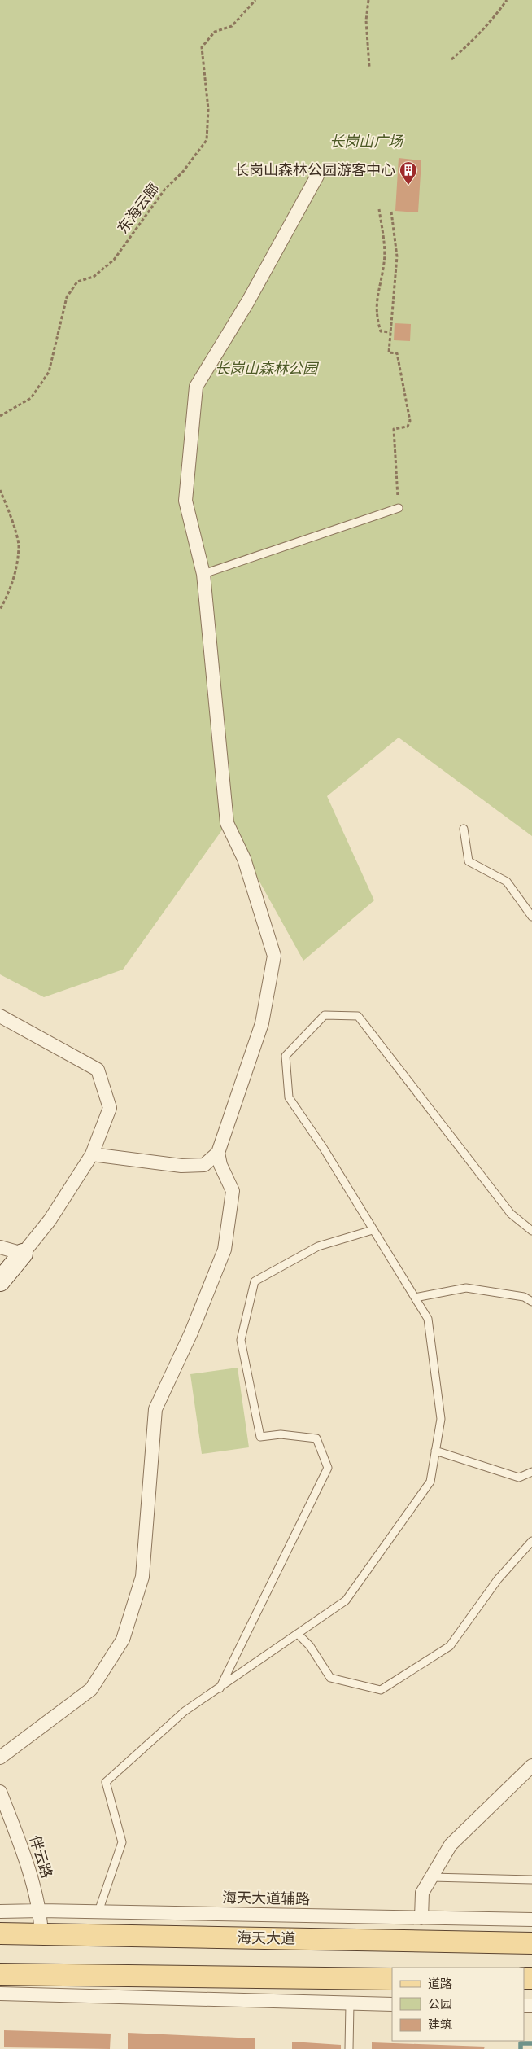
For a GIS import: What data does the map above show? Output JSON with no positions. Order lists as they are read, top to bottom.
{
  "streets": {
    "main road": ["海天大道"],
    "street": ["伴云路", "海天大道辅路"],
    "path": ["东海云廊"]
  },
  "crossings": [
    ["伴云路", "海天大道辅路"],
    ["伴云路", "海天大道"]
  ],
  "parks": ["长岗山广场", "长岗山森林公园"],
  "places": {
    "building": ["长岗山森林公园游客中心"]
  },
  "legend": ["道路", "公园", "建筑"]
}
